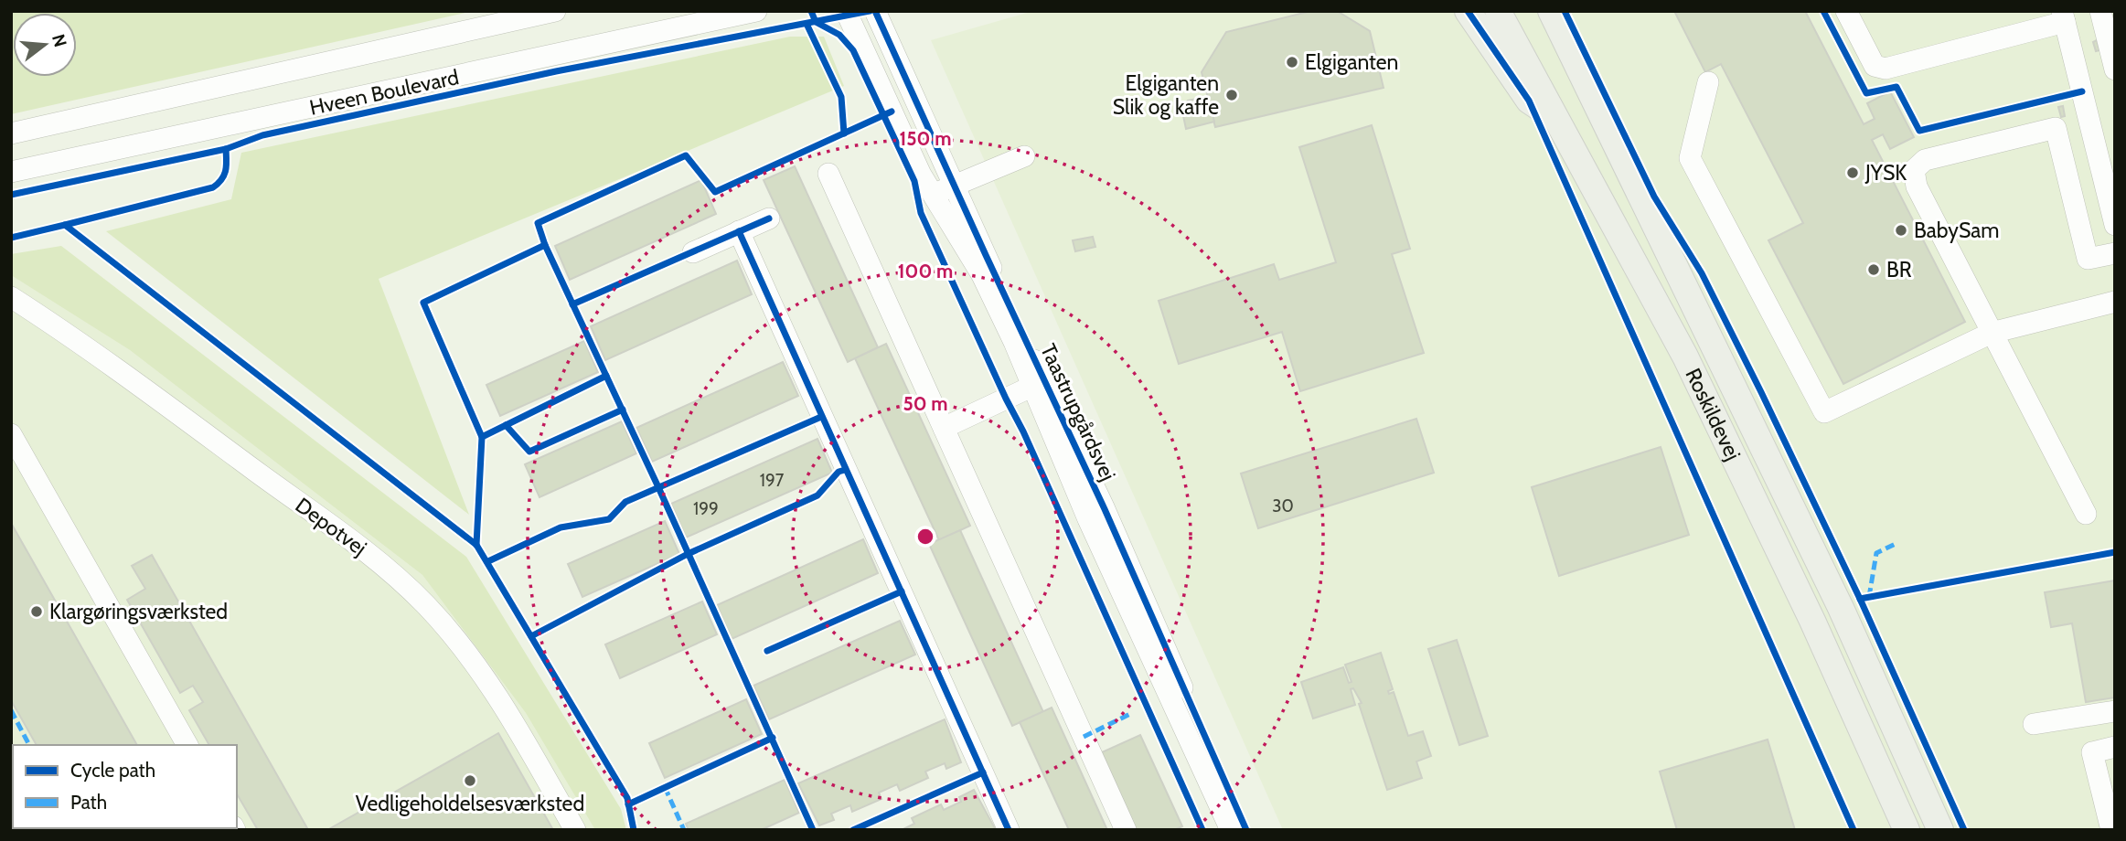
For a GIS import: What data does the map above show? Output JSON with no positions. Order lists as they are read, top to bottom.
{
  "streets": {
    "main road": ["Roskildevej"],
    "street": ["Hveen Boulevard", "Taastrupgårdsvej", "Depotvej"]
  },
  "places": [
    "Elgiganten",
    "Elgiganten Slik og kaffe",
    "JYSK",
    "BabySam",
    "BR",
    "Klargøringsværksted",
    "Vedligeholdelsesværksted"
  ],
  "house_numbers": ["197", "30", "199"],
  "legend": ["Cycle path", "Path"],
  "north": "right",
  "rings": ["150 m", "100 m", "50 m"]
}
